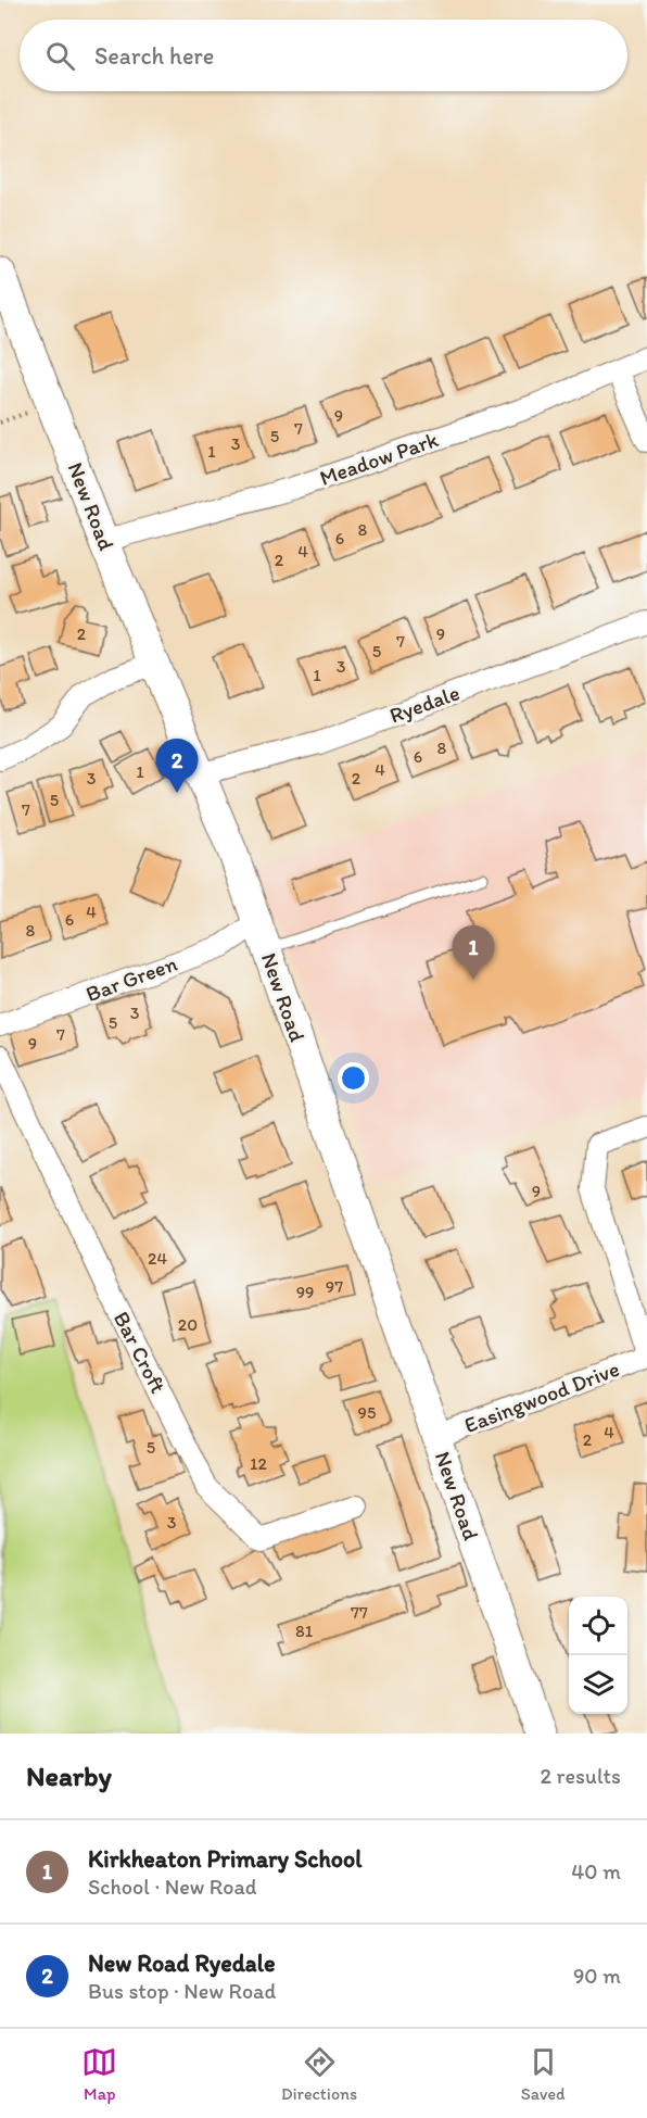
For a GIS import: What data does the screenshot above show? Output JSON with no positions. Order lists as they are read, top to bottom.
{
  "streets": {
    "street": [
      "Meadow Park",
      "New Road",
      "Ryedale",
      "Bar Green",
      "Bar Croft",
      "Easingwood Drive"
    ]
  },
  "crossings": [
    ["Meadow Park", "New Road"],
    ["New Road", "Ryedale"],
    ["New Road", "Bar Green"],
    ["New Road", "Easingwood Drive"]
  ],
  "house_numbers": [
    "9",
    "7",
    "5",
    "3",
    "1",
    "8",
    "6",
    "4",
    "2",
    "2",
    "9",
    "7",
    "5",
    "3",
    "1",
    "8",
    "6",
    "4",
    "1",
    "3",
    "2",
    "5",
    "7",
    "4",
    "6",
    "8",
    "3",
    "5",
    "7",
    "9",
    "9",
    "24",
    "97",
    "99",
    "20",
    "95",
    "4",
    "2",
    "5",
    "12",
    "3",
    "77",
    "81"
  ],
  "page": {
    "search": "Search here",
    "pins": ["2", "1"],
    "heading": ["Nearby", "2 results"],
    "list": [
      {
        "mark": "1",
        "name": "Kirkheaton Primary School",
        "note": "School · New Road",
        "value": "40 m"
      },
      {
        "mark": "2",
        "name": "New Road Ryedale",
        "note": "Bus stop · New Road",
        "value": "90 m"
      }
    ],
    "nav": ["Map", "Directions", "Saved"]
  }
}
